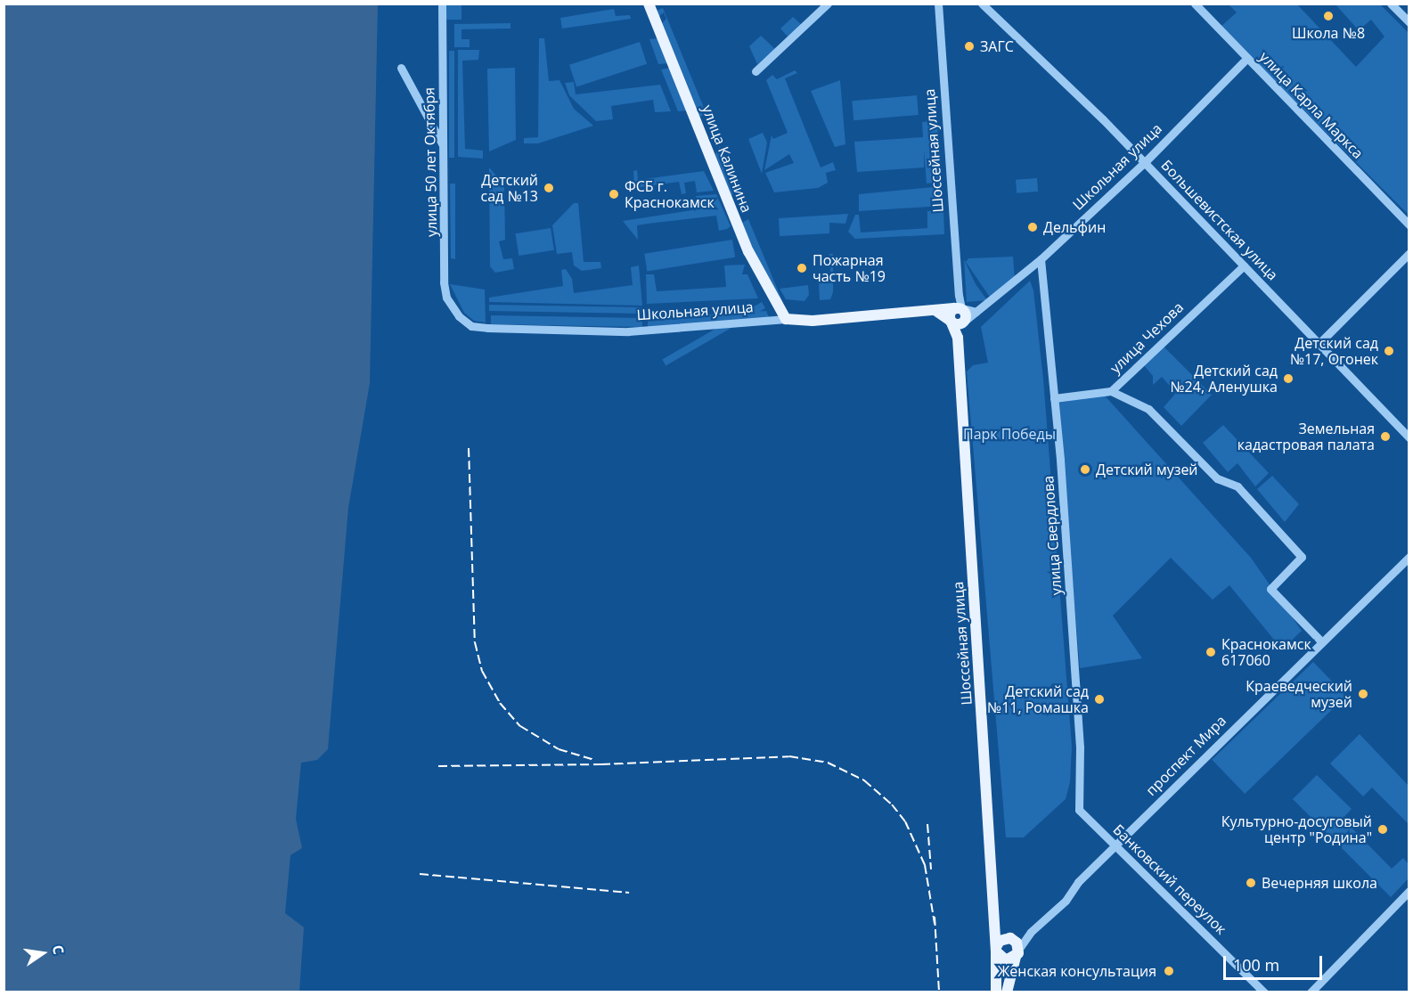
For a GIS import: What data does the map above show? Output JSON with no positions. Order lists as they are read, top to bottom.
{
  "streets": {
    "main road": ["Шоссейная улица", "улица Калинина", "Школьная улица"],
    "street": [
      "улица Карла Маркса",
      "улица 50 лет Октября",
      "Большевистская улица",
      "улица Чехова",
      "улица Свердлова",
      "проспект Мира",
      "Банковский переулок"
    ]
  },
  "crossings": [
    ["улица Карла Маркса", "Школьная улица"],
    ["Шоссейная улица", "Школьная улица"],
    ["улица Калинина", "Школьная улица"],
    ["улица 50 лет Октября", "Школьная улица"],
    ["Школьная улица", "Большевистская улица"],
    ["Школьная улица", "улица Свердлова"],
    ["Большевистская улица", "улица Чехова"],
    ["улица Чехова", "улица Свердлова"],
    ["улица Свердлова", "Банковский переулок"],
    ["проспект Мира", "Банковский переулок"]
  ],
  "parks": ["Парк Победы"],
  "places": [
    "Школа №8",
    "ЗАГС",
    "Детский сад №13",
    "ФСБ г. Краснокамск",
    "Дельфин",
    "Пожарная часть №19",
    "Детский сад №17, Огонек",
    "Детский сад №24, Аленушка",
    "Земельная кадастровая палата",
    "Детский музей",
    "Краснокамск 617060",
    "Краеведческий музей",
    "Детский сад №11, Ромашка",
    "Культурно-досуговый центр \"Родина\"",
    "Вечерняя школа",
    "Женская консультация"
  ],
  "scale_bar": "100 m",
  "north": "right"
}
